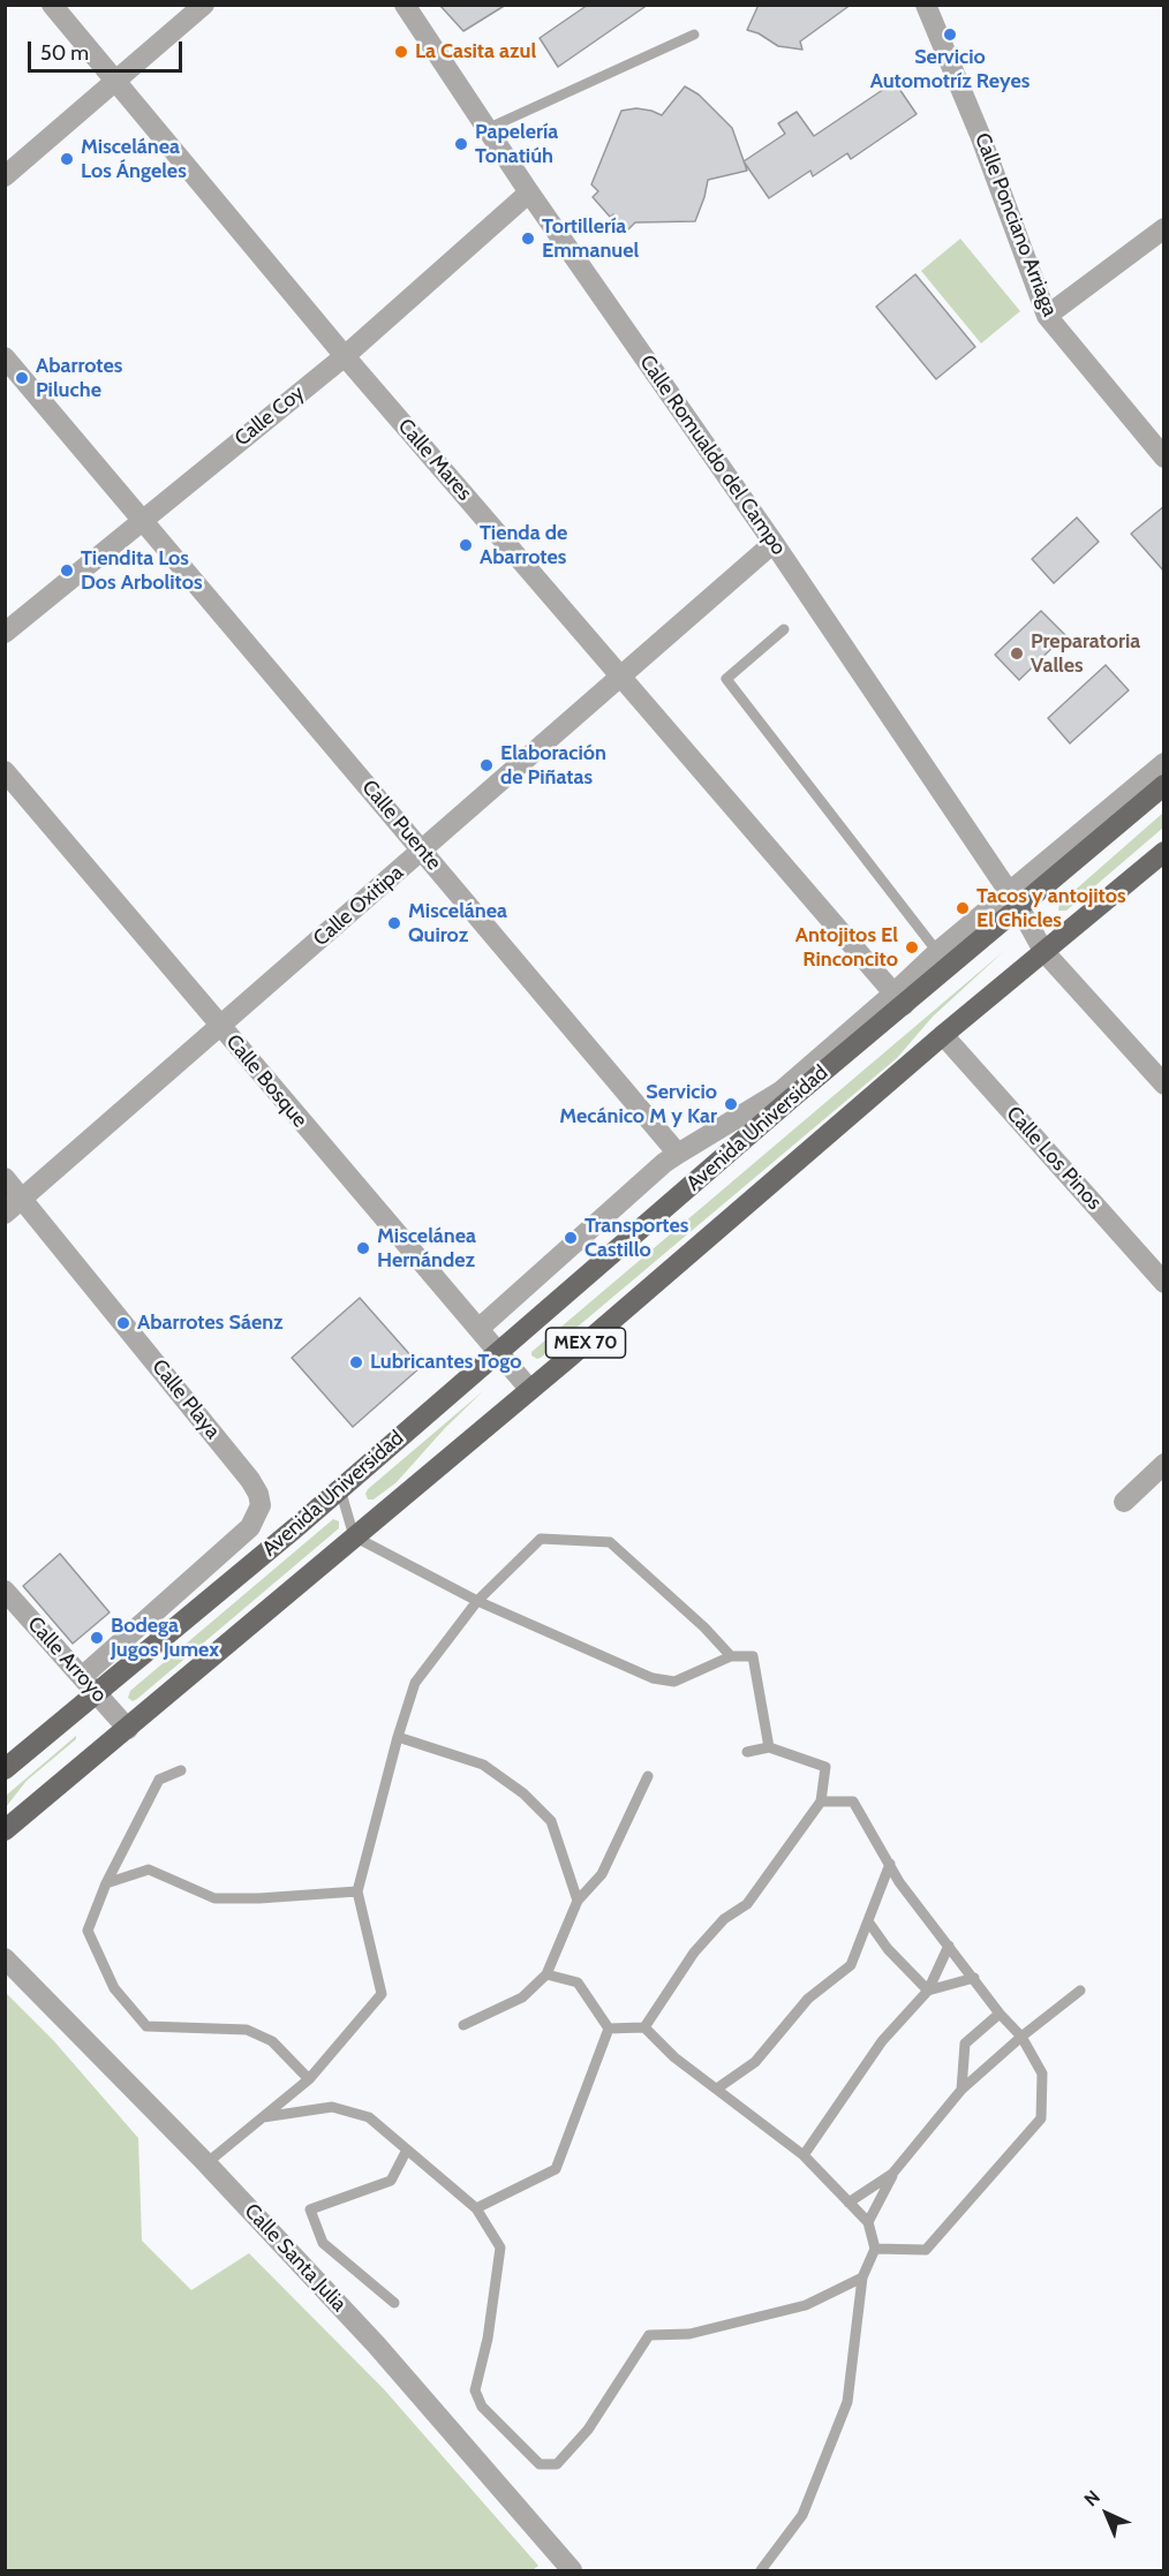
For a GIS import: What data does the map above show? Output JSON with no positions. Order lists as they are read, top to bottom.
{
  "streets": {
    "main road": ["Avenida Universidad", "MEX 70"],
    "street": [
      "Calle Ponciano Arriaga",
      "Calle Coy",
      "Calle Romualdo del Campo",
      "Calle Mares",
      "Calle Puente",
      "Calle Oxitipa",
      "Calle Bosque",
      "Calle Los Pinos",
      "Calle Playa",
      "Calle Arroyo",
      "Calle Santa Julia"
    ]
  },
  "crossings": [
    ["Calle Coy", "Calle Romualdo del Campo"],
    ["Calle Coy", "Calle Mares"],
    ["Calle Coy", "Calle Puente"],
    ["Calle Romualdo del Campo", "Calle Oxitipa"],
    ["Calle Romualdo del Campo", "Avenida Universidad"],
    ["Calle Romualdo del Campo", "MEX 70"],
    ["Calle Mares", "Calle Oxitipa"],
    ["Calle Mares", "Avenida Universidad"],
    ["Calle Puente", "Calle Oxitipa"],
    ["Calle Oxitipa", "Calle Bosque"],
    ["Calle Oxitipa", "Calle Playa"],
    ["Calle Bosque", "Avenida Universidad"],
    ["Calle Bosque", "MEX 70"],
    ["Avenida Universidad", "Calle Playa"],
    ["Avenida Universidad", "Calle Arroyo"],
    ["Calle Los Pinos", "MEX 70"],
    ["MEX 70", "Calle Arroyo"],
    ["Calle Playa", "Calle Arroyo"]
  ],
  "places": [
    "Servicio Automotríz Reyes",
    "La Casita azul",
    "Papelería Tonatiúh",
    "Miscelánea Los Ángeles",
    "Tortillería Emmanuel",
    "Abarrotes Piluche",
    "Tienda de Abarrotes",
    "Tiendita Los Dos Arbolitos",
    "Preparatoria Valles",
    "Elaboración de Piñatas",
    "Tacos y antojitos El Chicles",
    "Miscelánea Quiroz",
    "Antojitos El Rinconcito",
    "Servicio Mecánico M y Kar",
    "Transportes Castillo",
    "Miscelánea Hernández",
    "Abarrotes Sáenz",
    "Lubricantes Togo",
    "Bodega Jugos Jumex"
  ],
  "scale_bar": "50 m",
  "north": "top left"
}
